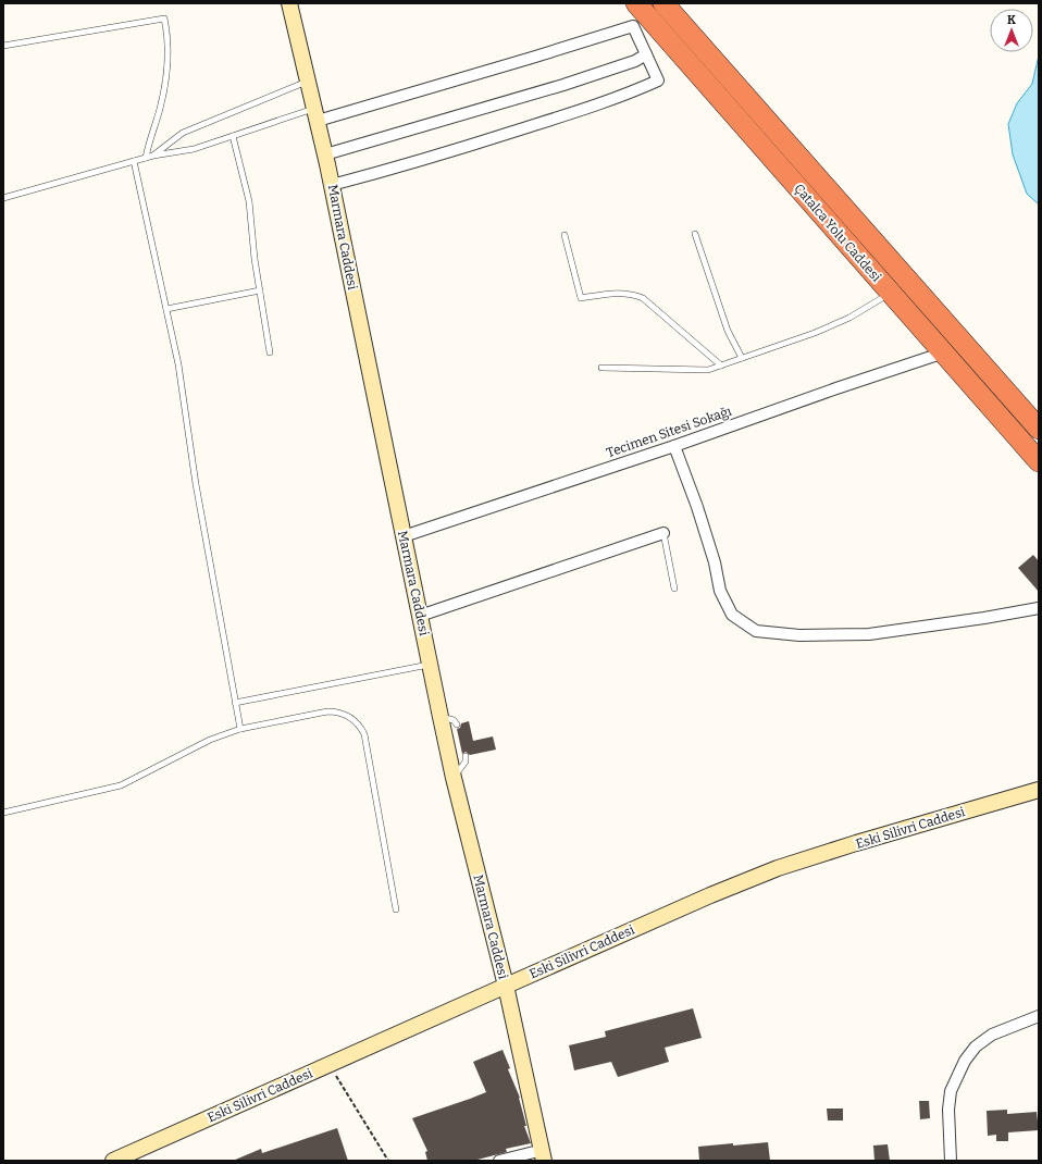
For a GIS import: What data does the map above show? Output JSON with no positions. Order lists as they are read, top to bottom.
{
  "streets": {
    "highway": ["Çatalca Yolu Caddesi"],
    "main road": ["Marmara Caddesi", "Eski Silivri Caddesi"],
    "street": ["Tecimen Sitesi Sokağı"]
  },
  "crossings": [
    ["Çatalca Yolu Caddesi", "Tecimen Sitesi Sokağı"],
    ["Marmara Caddesi", "Tecimen Sitesi Sokağı"],
    ["Marmara Caddesi", "Eski Silivri Caddesi"]
  ],
  "north": "top"
}
